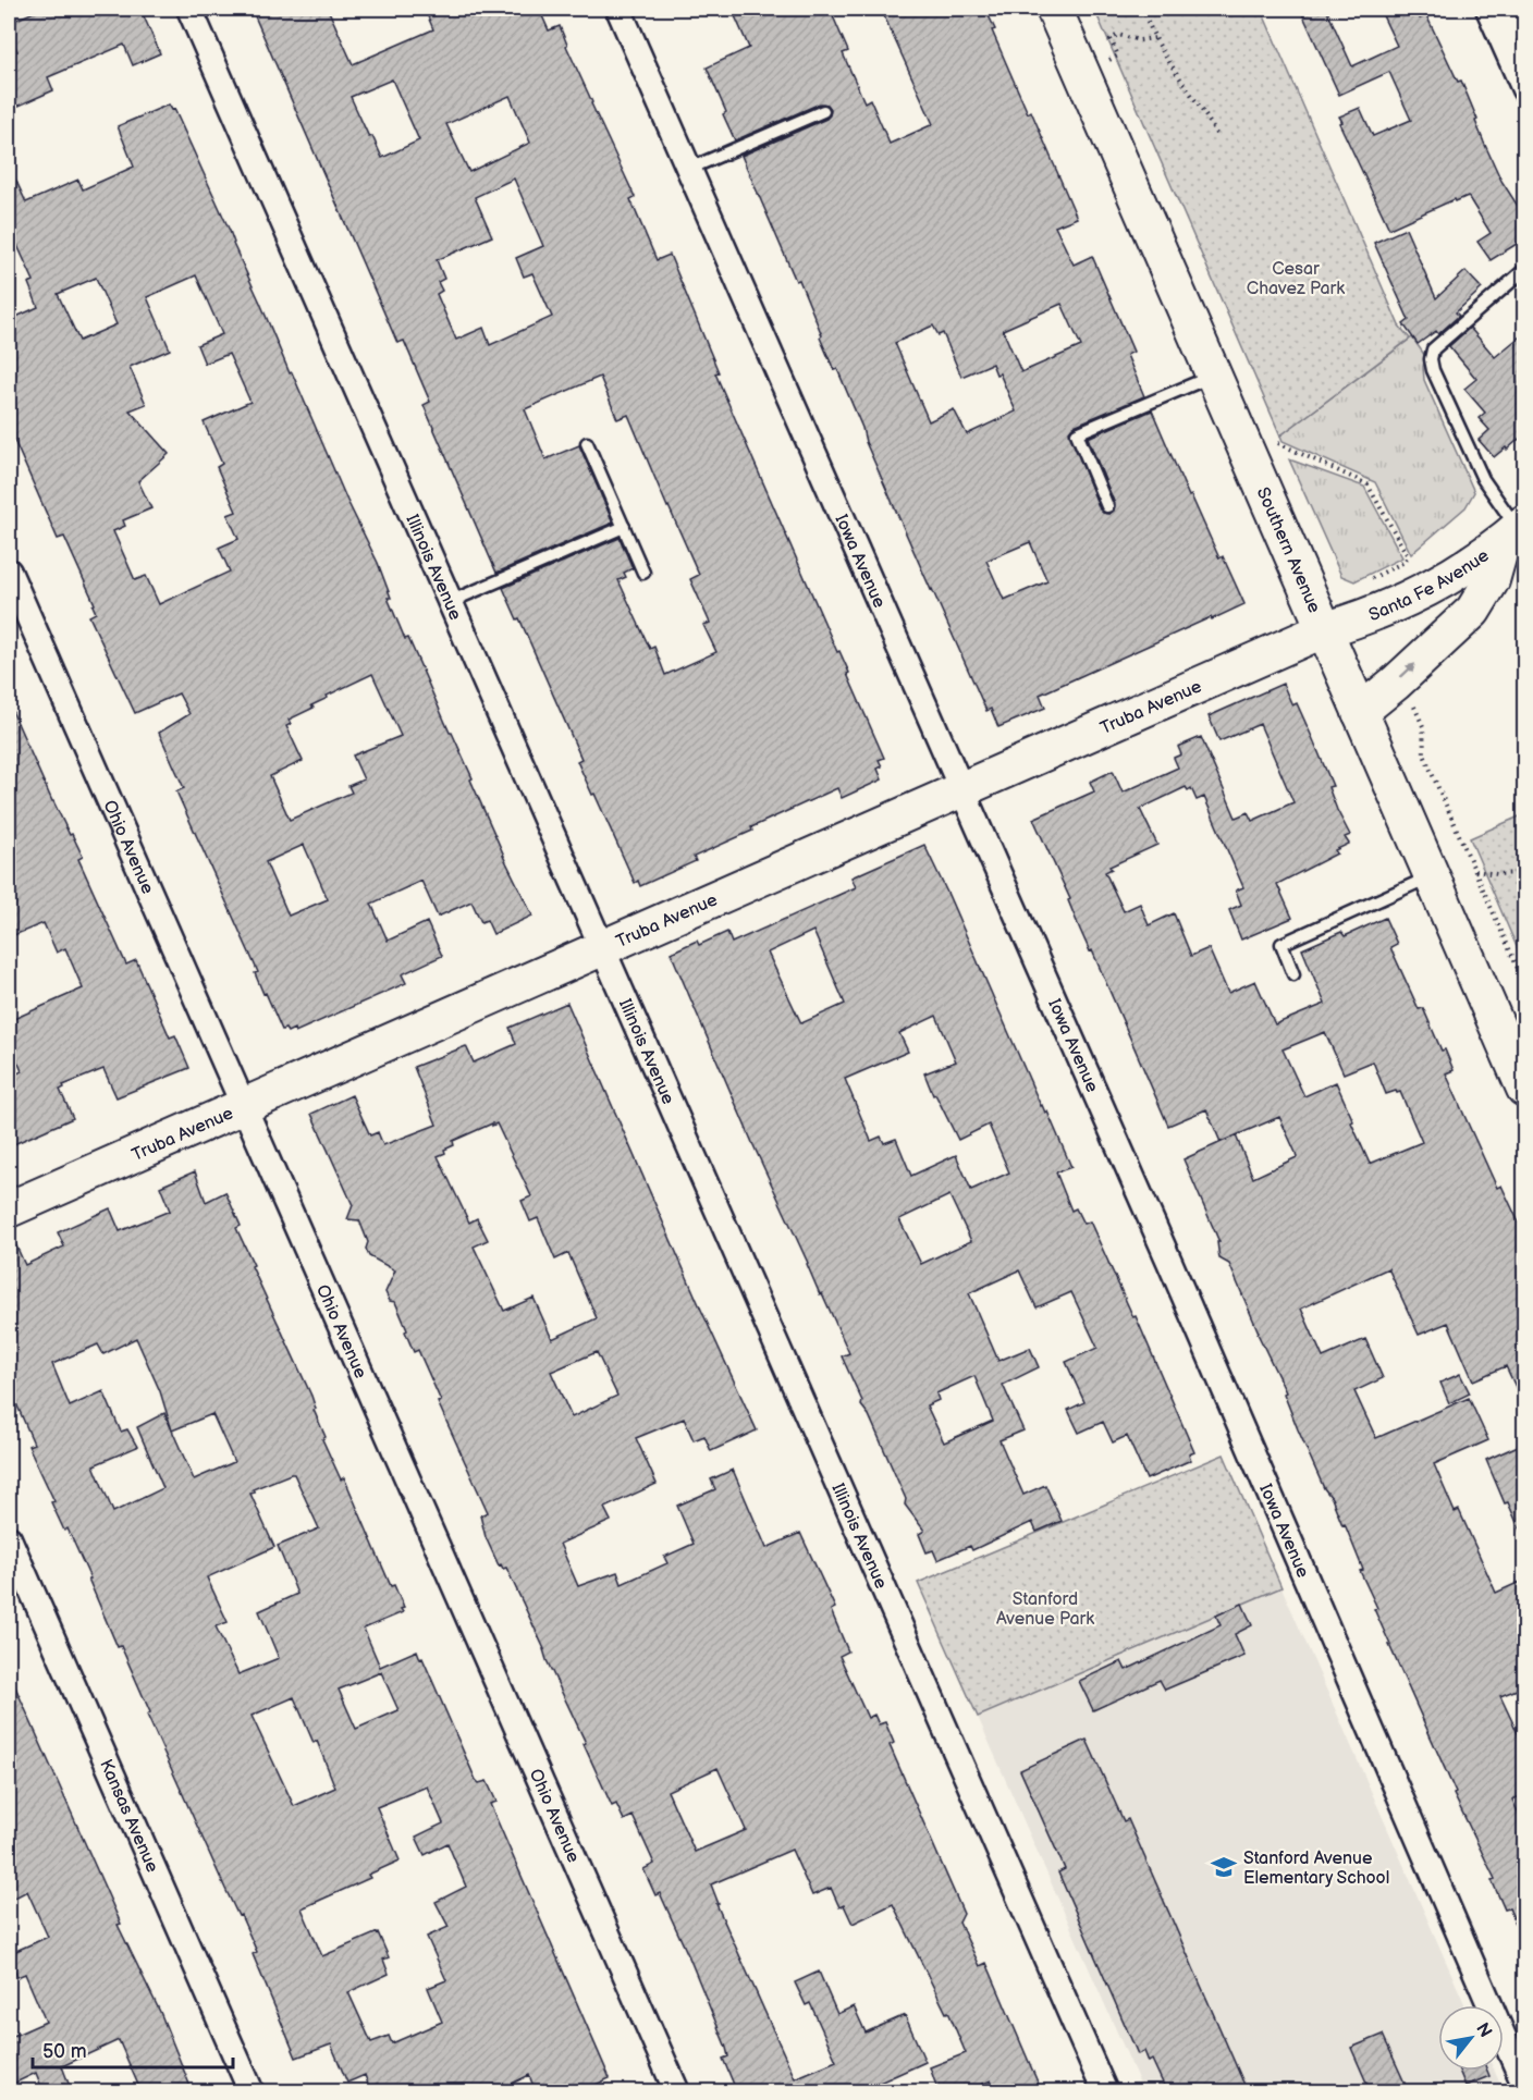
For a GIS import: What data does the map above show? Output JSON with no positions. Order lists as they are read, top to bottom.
{
  "streets": {
    "street": [
      "Southern Avenue",
      "Iowa Avenue",
      "Illinois Avenue",
      "Santa Fe Avenue",
      "Truba Avenue",
      "Ohio Avenue",
      "Kansas Avenue"
    ]
  },
  "crossings": [
    ["Southern Avenue", "Santa Fe Avenue"],
    ["Southern Avenue", "Truba Avenue"],
    ["Iowa Avenue", "Truba Avenue"],
    ["Illinois Avenue", "Truba Avenue"],
    ["Santa Fe Avenue", "Truba Avenue"],
    ["Truba Avenue", "Ohio Avenue"]
  ],
  "parks": ["Cesar Chavez Park", "Stanford Avenue Park"],
  "places": {
    "school or university": ["Stanford Avenue Elementary School"]
  },
  "scale_bar": "50 m",
  "north": "top right"
}
